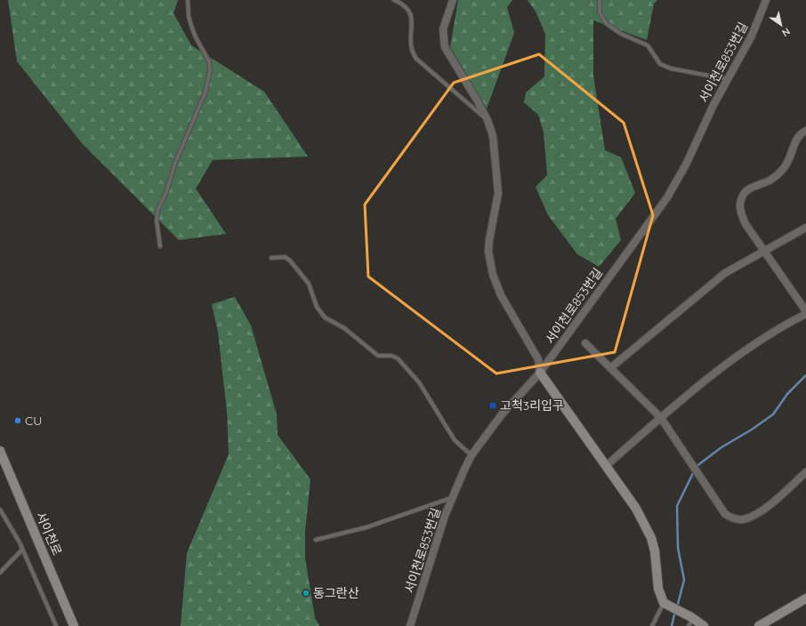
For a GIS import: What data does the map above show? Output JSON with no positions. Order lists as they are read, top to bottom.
{
  "streets": {
    "street": ["서이천로853번길", "서이천로"]
  },
  "places": {
    "transit": ["고척3리입구"],
    "other": ["CU", "동그란산"]
  },
  "north": "bottom right"
}
